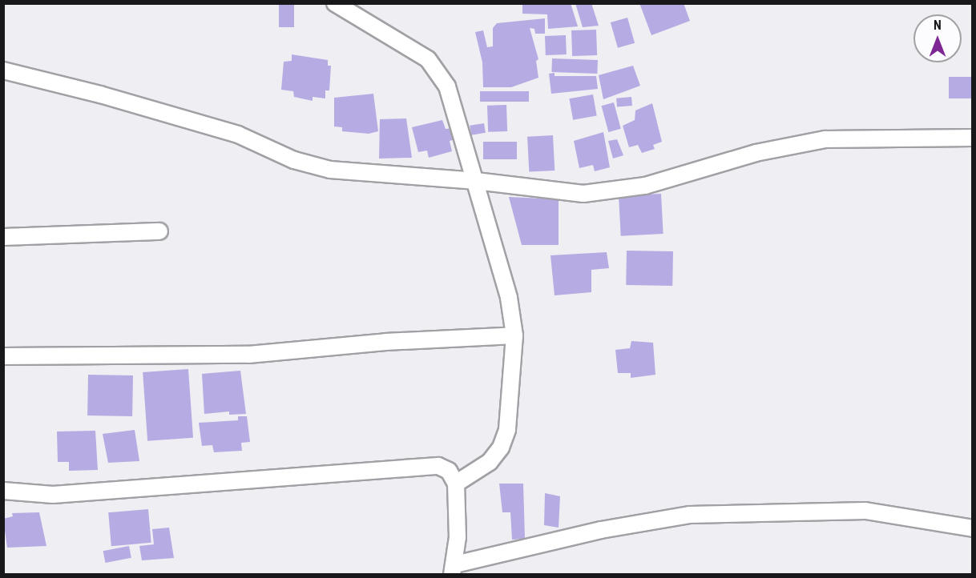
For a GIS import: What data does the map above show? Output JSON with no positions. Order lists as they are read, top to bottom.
{
  "north": "top"
}
